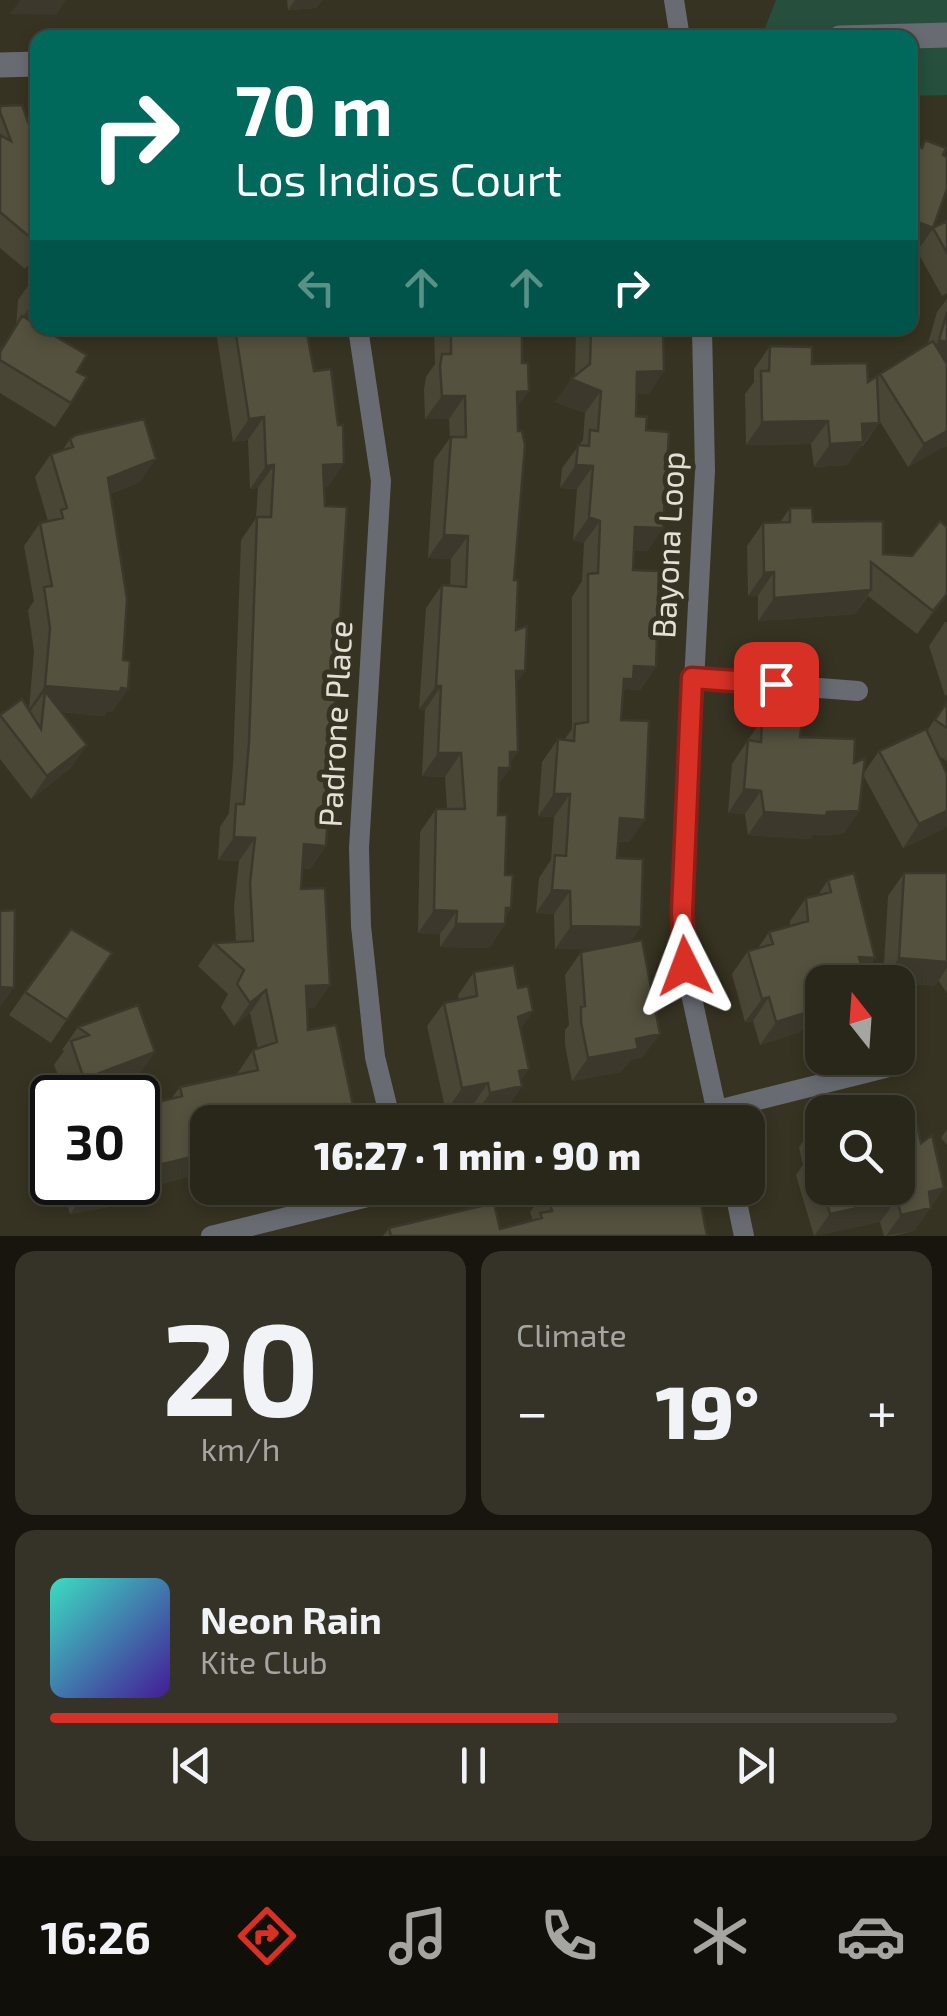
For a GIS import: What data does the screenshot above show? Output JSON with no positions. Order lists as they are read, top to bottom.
{
  "streets": {
    "street": ["Bayona Loop", "Padrone Place"]
  },
  "north": "top",
  "page": {
    "turn": ["70 m", "Los Indios Court"],
    "limit": "30",
    "trip": "16:27 · 1 min · 90 m",
    "tile": [
      ["20", "km/h"],
      "Climate"
    ],
    "heat": ["−", "19°", "+"],
    "song": ["Neon Rain", "Kite Club"],
    "tabs": "16:26"
  }
}
